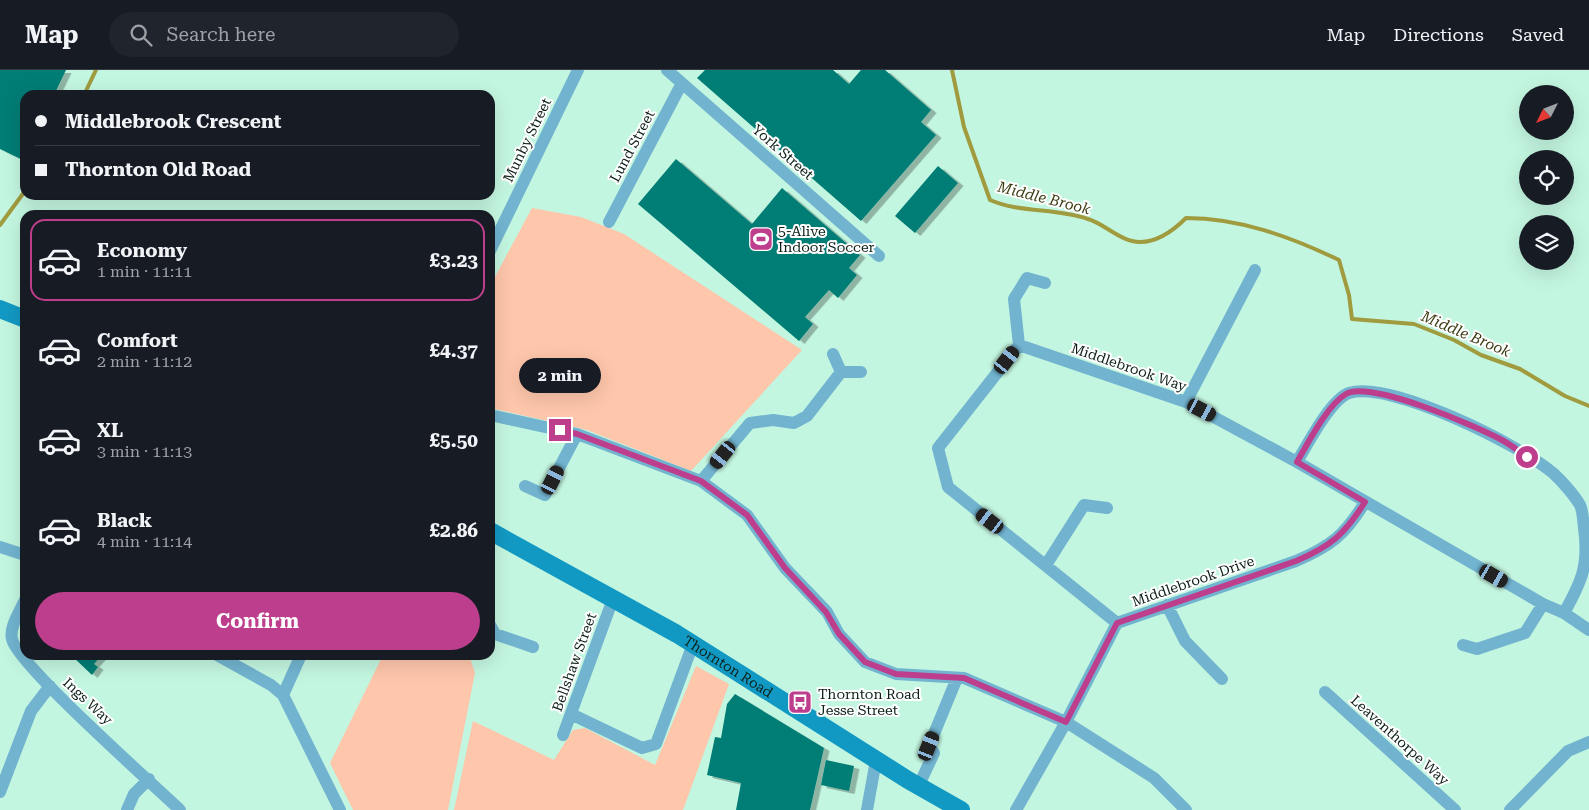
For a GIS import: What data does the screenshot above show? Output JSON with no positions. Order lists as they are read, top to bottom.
{
  "streets": {
    "main road": ["Thornton Road"],
    "street": [
      "Munby Street",
      "Lund Street",
      "York Street",
      "Middlebrook Way",
      "Middlebrook Drive",
      "Bellshaw Street",
      "Ings Way",
      "Leaventhorpe Way"
    ]
  },
  "crossings": [
    ["Lund Street", "York Street"],
    ["Middlebrook Way", "Middlebrook Drive"],
    ["Bellshaw Street", "Thornton Road"]
  ],
  "water": ["Middle Brook"],
  "places": {
    "sports": ["5-Alive Indoor Soccer"],
    "bus stop": ["Thornton Road Jesse Street"]
  },
  "north": "bottom left",
  "page": {
    "header": "Map",
    "search": "Search here",
    "nav": ["Map", "Directions", "Saved"],
    "banner": ["Middlebrook Crescent", "Thornton Old Road"],
    "list": [
      {
        "name": "Economy",
        "note": "1 min · 11:11",
        "value": "£3.23"
      },
      {
        "name": "Comfort",
        "note": "2 min · 11:12",
        "value": "£4.37"
      },
      {
        "name": "XL",
        "note": "3 min · 11:13",
        "value": "£5.50"
      },
      {
        "name": "Black",
        "note": "4 min · 11:14",
        "value": "£2.86"
      }
    ],
    "bubble": "2 min",
    "buttons": "Confirm"
  }
}
